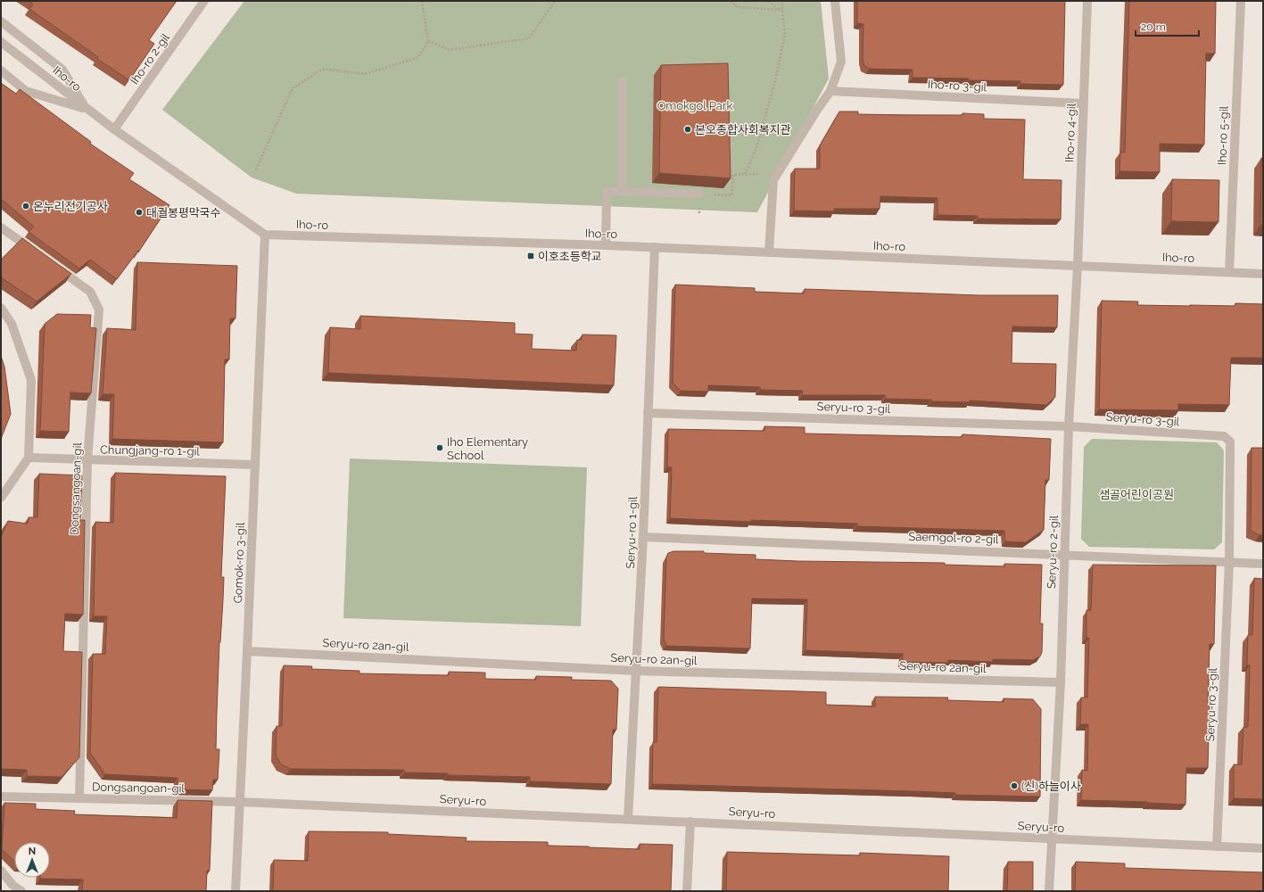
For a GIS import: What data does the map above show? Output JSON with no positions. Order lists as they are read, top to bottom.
{
  "streets": {
    "street": [
      "Iho-ro 2-gil",
      "Iho-ro",
      "Iho-ro 3-gil",
      "Iho-ro 4-gil",
      "Iho-ro 5-gil",
      "Seryu-ro 3-gil",
      "Chungjang-ro 1-gil",
      "Dongsangoan-gil",
      "Seryu-ro 1-gil",
      "Saemgol-ro 2-gil",
      "Seryu-ro 2-gil",
      "Gomok-ro 3-gil",
      "Seryu-ro 2an-gil",
      "Seryu-ro"
    ]
  },
  "crossings": [
    ["Iho-ro 2-gil", "Iho-ro"],
    ["Iho-ro", "Iho-ro 4-gil"],
    ["Iho-ro", "Iho-ro 5-gil"],
    ["Iho-ro", "Seryu-ro 1-gil"],
    ["Iho-ro", "Seryu-ro 2-gil"],
    ["Iho-ro", "Gomok-ro 3-gil"],
    ["Iho-ro 3-gil", "Iho-ro 4-gil"],
    ["Iho-ro 4-gil", "Seryu-ro 2-gil"],
    ["Seryu-ro 3-gil", "Seryu-ro 1-gil"],
    ["Seryu-ro 3-gil", "Saemgol-ro 2-gil"],
    ["Seryu-ro 3-gil", "Seryu-ro 2-gil"],
    ["Seryu-ro 3-gil", "Seryu-ro"],
    ["Chungjang-ro 1-gil", "Dongsangoan-gil"],
    ["Chungjang-ro 1-gil", "Gomok-ro 3-gil"],
    ["Dongsangoan-gil", "Gomok-ro 3-gil"],
    ["Dongsangoan-gil", "Seryu-ro"],
    ["Seryu-ro 1-gil", "Saemgol-ro 2-gil"],
    ["Seryu-ro 1-gil", "Seryu-ro 2an-gil"],
    ["Seryu-ro 1-gil", "Seryu-ro"],
    ["Saemgol-ro 2-gil", "Seryu-ro 2-gil"],
    ["Seryu-ro 2-gil", "Seryu-ro 2an-gil"],
    ["Seryu-ro 2-gil", "Seryu-ro"],
    ["Gomok-ro 3-gil", "Seryu-ro 2an-gil"],
    ["Gomok-ro 3-gil", "Seryu-ro"]
  ],
  "parks": ["Omokgol Park", "샘골어린이공원"],
  "places": {
    "other": [
      "본오종합사회복지관",
      "온누리전기공사",
      "대궐봉평막국수",
      "Iho Elementary School",
      "(신)하늘이사"
    ],
    "transit": ["이호초등학교"]
  },
  "scale_bar": "20 m",
  "north": "top"
}
